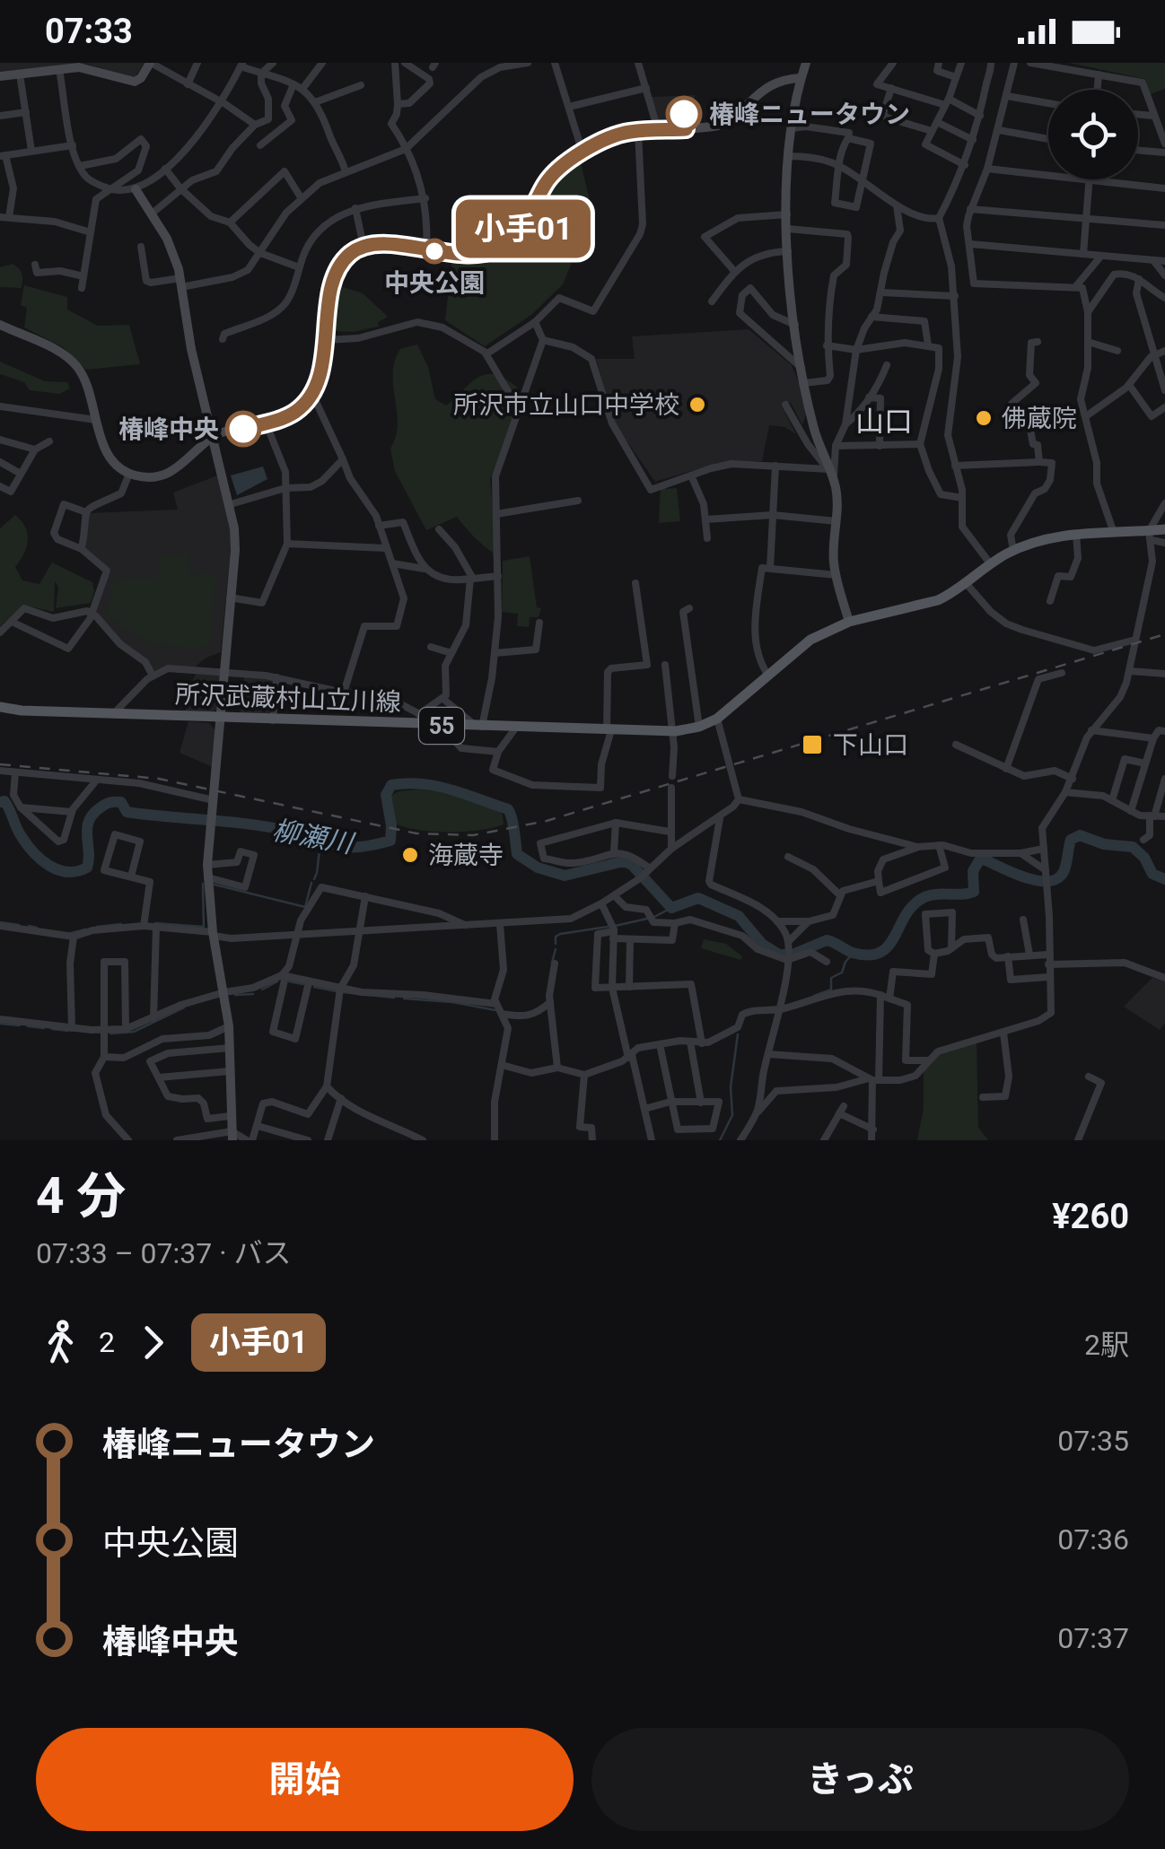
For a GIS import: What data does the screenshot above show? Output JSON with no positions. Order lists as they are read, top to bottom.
{
  "streets": {
    "main road": ["所沢武蔵村山立川線", "55"]
  },
  "districts": ["山口"],
  "water": ["柳瀬川"],
  "places": {
    "other": [
      "椿峰ニュータウン",
      "中央公園",
      "所沢市立山口中学校",
      "佛蔵院",
      "椿峰中央",
      "海蔵寺"
    ],
    "transit": ["下山口"]
  },
  "lines": ["bus line 小手01"],
  "page": {
    "status": "07:33",
    "on_map": "小手01",
    "heading": ["4 分", "07:33 – 07:37 · バス", "¥260"],
    "legs": ["2", "小手01", "2駅"],
    "list": [
      {
        "name": "椿峰ニュータウン",
        "value": "07:35"
      },
      {
        "name": "中央公園",
        "value": "07:36"
      },
      {
        "name": "椿峰中央",
        "value": "07:37"
      }
    ],
    "buttons": ["開始", "きっぷ"]
  }
}
